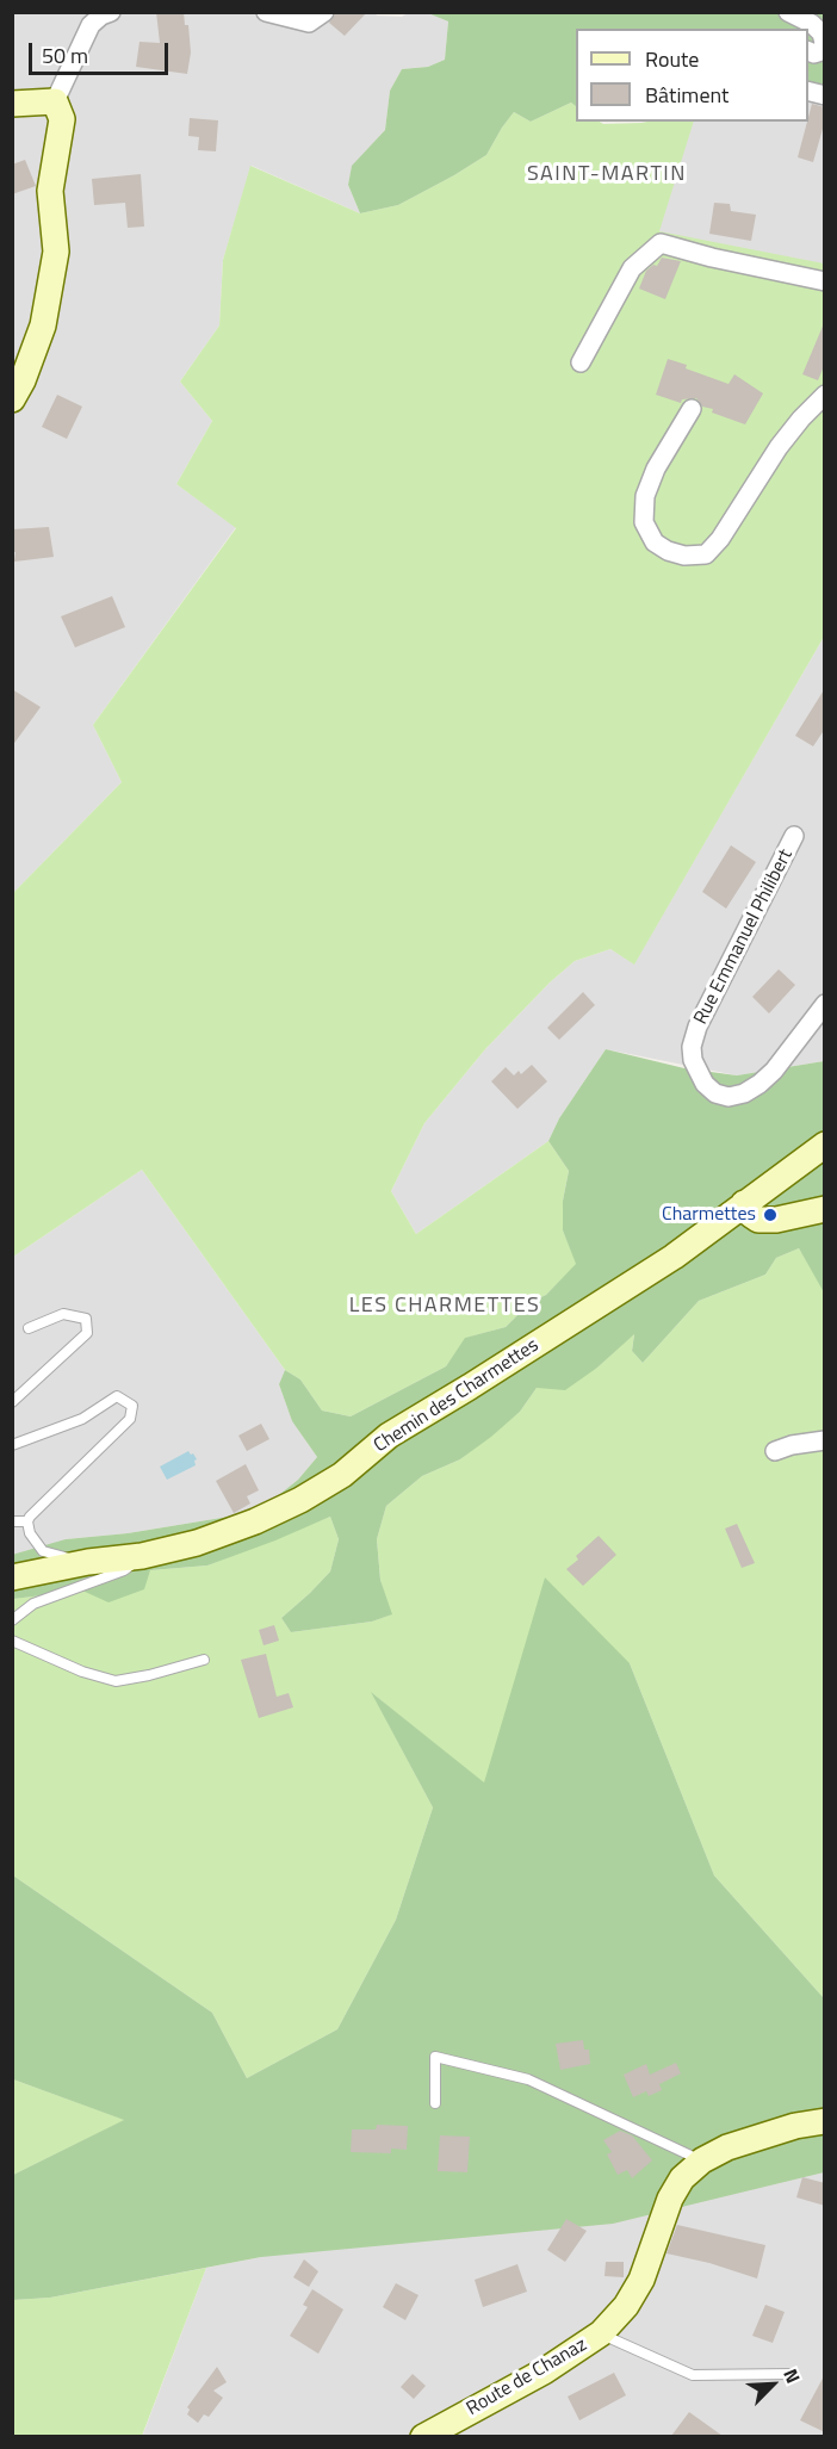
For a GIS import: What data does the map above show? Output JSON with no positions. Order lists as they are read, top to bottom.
{
  "streets": {
    "street": ["Rue Emmanuel Philibert", "Chemin des Charmettes", "Route de Chanaz"]
  },
  "districts": ["SAINT-MARTIN", "LES CHARMETTES"],
  "places": ["Charmettes"],
  "legend": ["Route", "Bâtiment"],
  "scale_bar": "50 m",
  "north": "top right"
}
